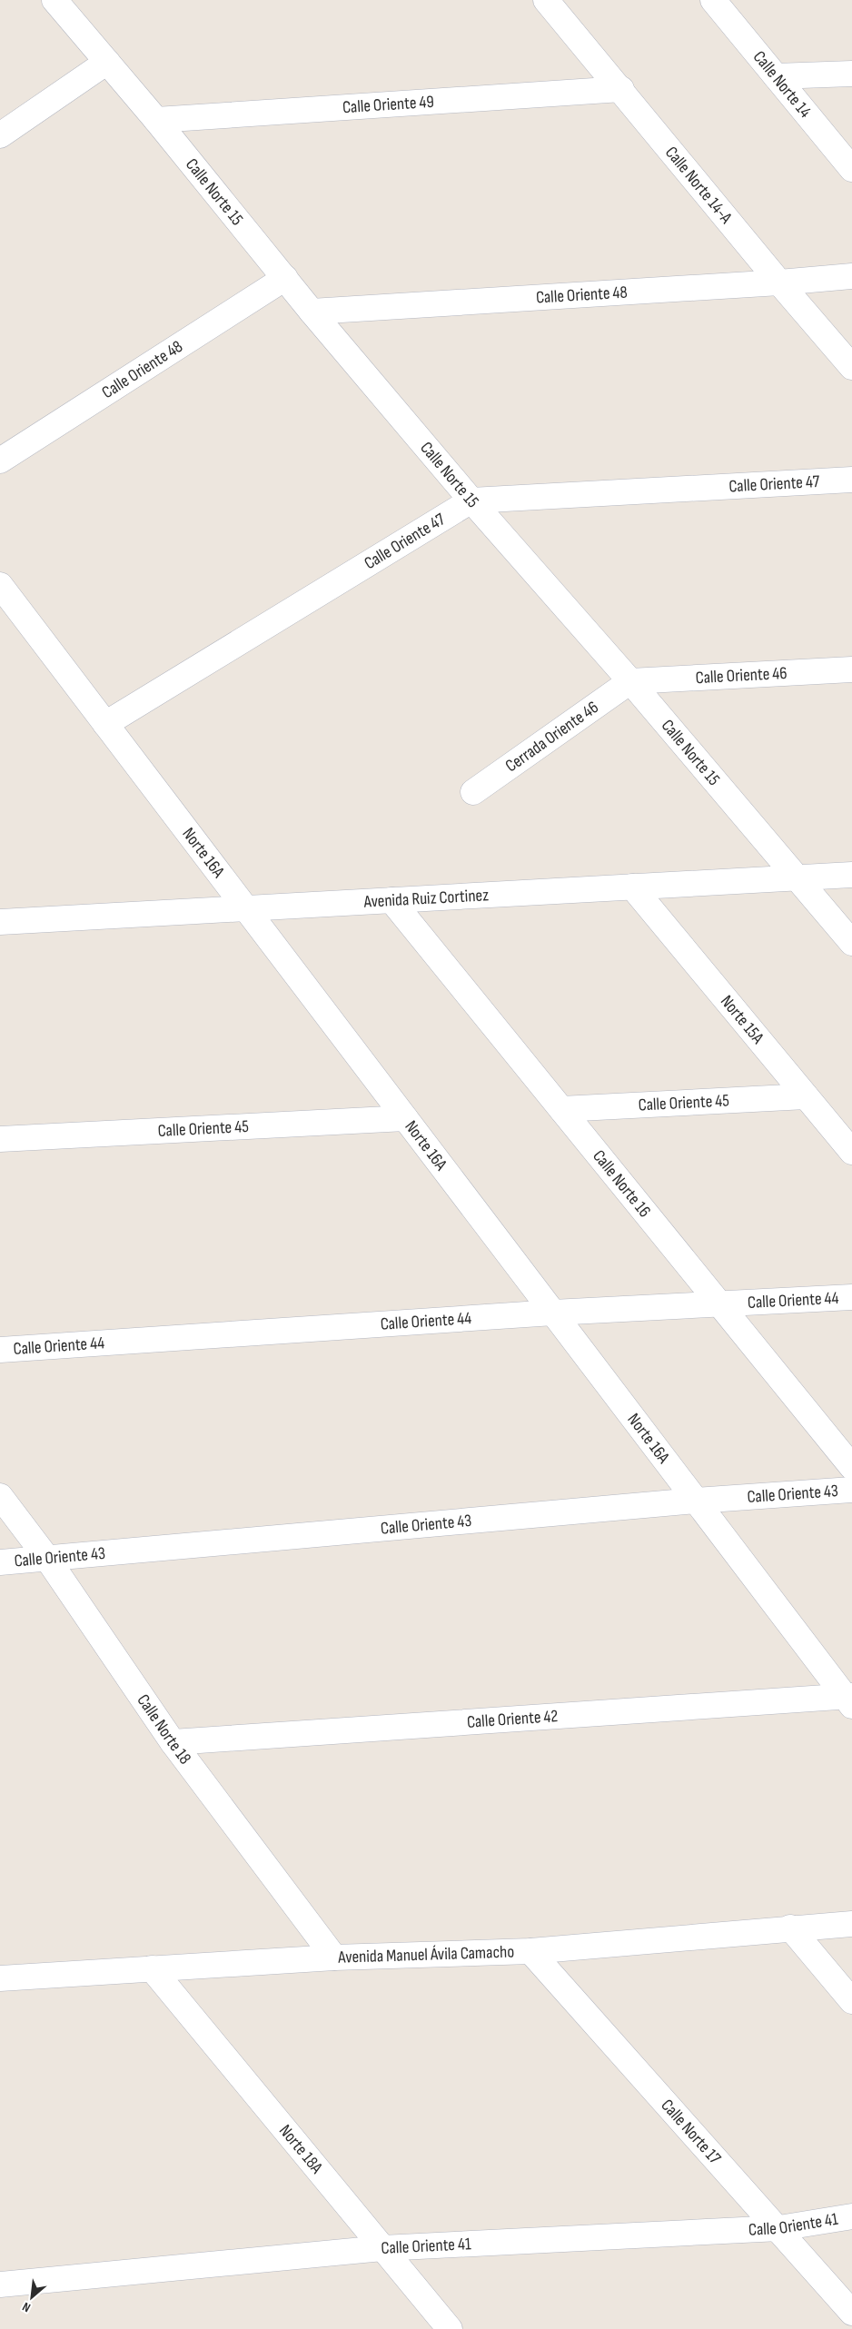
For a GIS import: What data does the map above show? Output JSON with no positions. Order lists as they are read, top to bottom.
{
  "streets": {
    "street": [
      "Calle Norte 14",
      "Calle Oriente 49",
      "Calle Norte 14-A",
      "Calle Norte 15",
      "Calle Oriente 48",
      "Calle Oriente 47",
      "Calle Oriente 46",
      "Cerrada Oriente 46",
      "Norte 16A",
      "Avenida Ruiz Cortinez",
      "Norte 15A",
      "Calle Oriente 45",
      "Calle Norte 16",
      "Calle Oriente 44",
      "Calle Oriente 43",
      "Calle Oriente 42",
      "Calle Norte 18",
      "Avenida Manuel Ávila Camacho",
      "Calle Norte 17",
      "Norte 18A",
      "Calle Oriente 41"
    ]
  },
  "crossings": [
    ["Calle Oriente 49", "Calle Norte 14-A"],
    ["Calle Oriente 49", "Calle Norte 15"],
    ["Calle Norte 14-A", "Calle Oriente 48"],
    ["Calle Norte 15", "Calle Oriente 48"],
    ["Calle Norte 15", "Calle Oriente 47"],
    ["Calle Norte 15", "Calle Oriente 46"],
    ["Calle Norte 15", "Cerrada Oriente 46"],
    ["Calle Norte 15", "Avenida Ruiz Cortinez"],
    ["Calle Oriente 47", "Norte 16A"],
    ["Calle Oriente 46", "Cerrada Oriente 46"],
    ["Norte 16A", "Avenida Ruiz Cortinez"],
    ["Norte 16A", "Calle Oriente 45"],
    ["Norte 16A", "Calle Oriente 44"],
    ["Norte 16A", "Calle Oriente 43"],
    ["Norte 16A", "Calle Oriente 42"],
    ["Avenida Ruiz Cortinez", "Norte 15A"],
    ["Avenida Ruiz Cortinez", "Calle Norte 16"],
    ["Norte 15A", "Calle Oriente 45"],
    ["Calle Oriente 45", "Calle Norte 16"],
    ["Calle Norte 16", "Calle Oriente 44"],
    ["Calle Oriente 43", "Calle Norte 18"],
    ["Calle Oriente 42", "Calle Norte 18"],
    ["Calle Norte 18", "Avenida Manuel Ávila Camacho"],
    ["Avenida Manuel Ávila Camacho", "Calle Norte 17"],
    ["Avenida Manuel Ávila Camacho", "Norte 18A"],
    ["Calle Norte 17", "Calle Oriente 41"],
    ["Norte 18A", "Calle Oriente 41"]
  ],
  "north": "bottom left"
}
